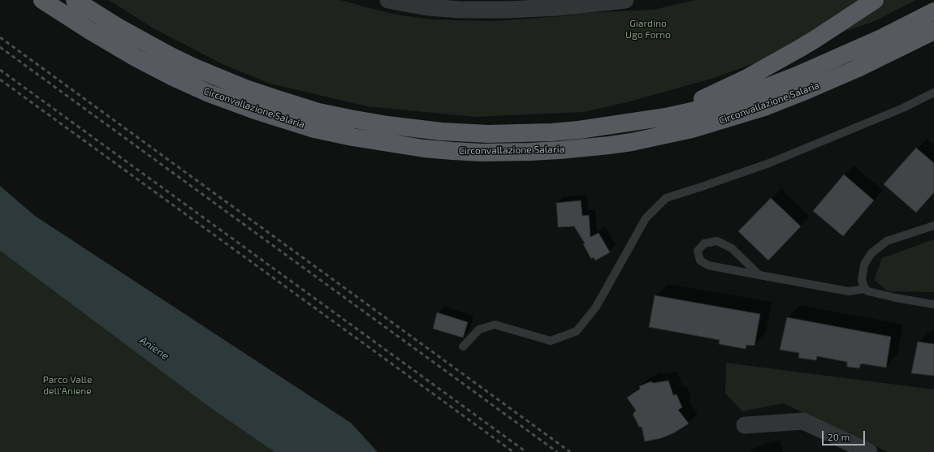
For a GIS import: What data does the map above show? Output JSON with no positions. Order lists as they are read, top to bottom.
{
  "streets": {
    "highway": ["Circonvallazione Salaria"]
  },
  "water": ["Aniene"],
  "parks": ["Giardino Ugo Forno", "Parco Valle dell'Aniene"],
  "scale_bar": "20 m"
}
